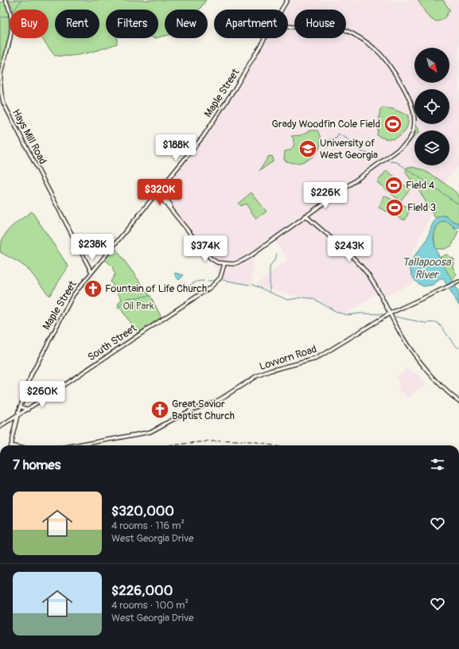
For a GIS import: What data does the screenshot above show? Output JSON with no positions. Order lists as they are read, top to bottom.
{
  "streets": {
    "street": [
      "Maple Street",
      "Hays Mill Road",
      "South Street",
      "Lovvorn Road"
    ]
  },
  "crossings": [
    ["Maple Street", "Hays Mill Road"],
    ["Maple Street", "South Street"]
  ],
  "water": ["Tallapoosa River"],
  "parks": ["Oil Park"],
  "places": {
    "sports": ["Grady Woodfin Cole Field", "Field 4", "Field 3"],
    "school or university": ["University of West Georgia"],
    "church": ["Fountain of Life Church", "Great Savior Baptist Church"]
  },
  "north": "bottom right",
  "page": {
    "chip": [
      "Buy",
      "Rent",
      "Filters",
      "New",
      "Apartment",
      "House"
    ],
    "price": [
      "$188K",
      "$320K",
      "$226K",
      "$238K",
      "$374K",
      "$243K",
      "$260K"
    ],
    "heading": "7 homes",
    "list": [
      {
        "name": "$320,000",
        "note": "4 rooms · 116 m² · West Georgia Drive"
      },
      {
        "name": "$226,000",
        "note": "4 rooms · 100 m² · West Georgia Drive"
      }
    ]
  }
}
